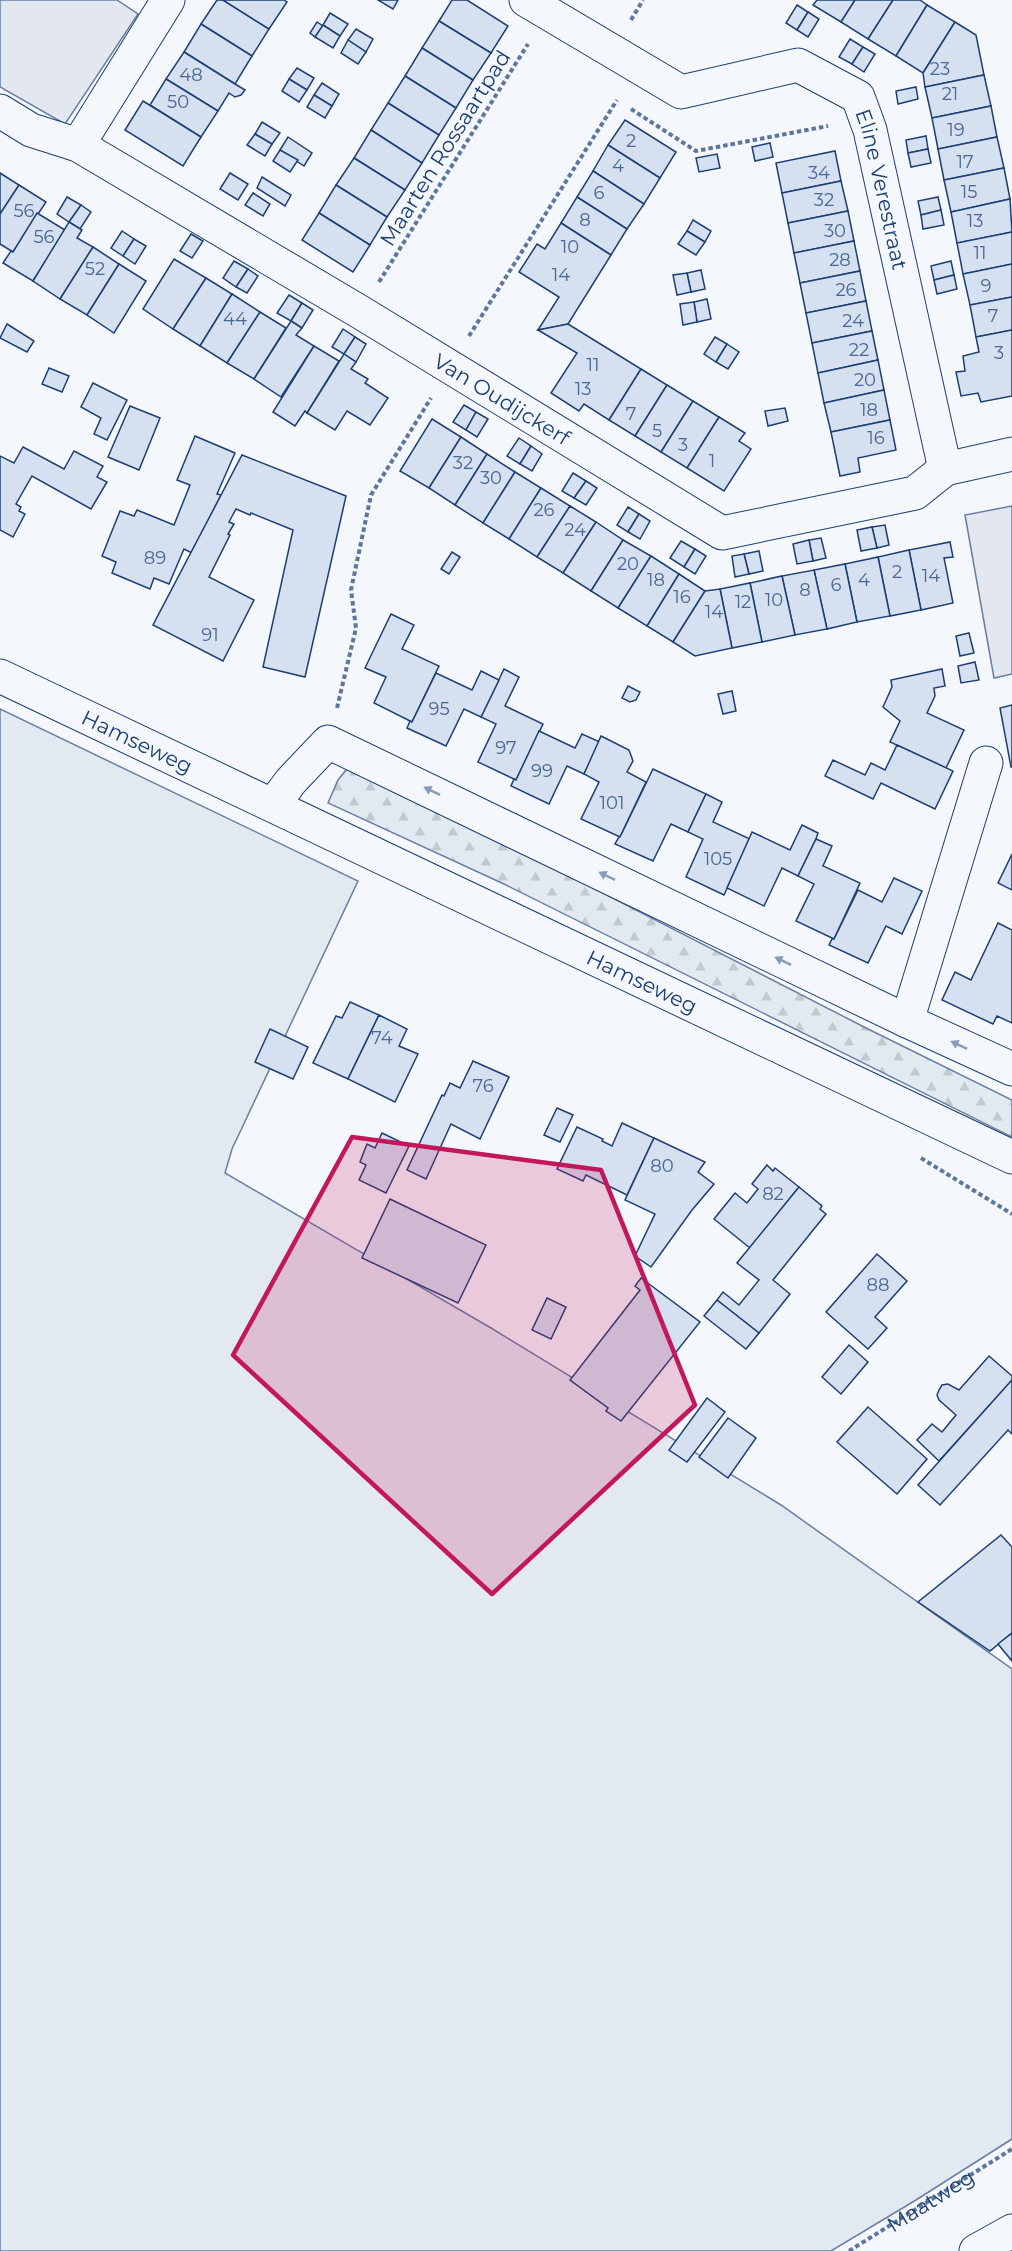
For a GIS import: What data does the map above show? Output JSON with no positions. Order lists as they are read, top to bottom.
{
  "streets": {
    "street": ["Eline Verestraat", "Van Oudijckerf", "Hamseweg"],
    "path": ["Maarten Rossaartpad", "Maatweg"]
  },
  "crossings": [
    ["Maarten Rossaartpad", "Eline Verestraat"],
    ["Maarten Rossaartpad", "Van Oudijckerf"],
    ["Eline Verestraat", "Van Oudijckerf"]
  ],
  "house_numbers": [
    "23",
    "48",
    "21",
    "50",
    "19",
    "2",
    "17",
    "4",
    "34",
    "15",
    "6",
    "32",
    "56",
    "8",
    "13",
    "30",
    "56",
    "10",
    "11",
    "28",
    "52",
    "14",
    "9",
    "26",
    "7",
    "44",
    "24",
    "22",
    "3",
    "11",
    "20",
    "13",
    "18",
    "7",
    "5",
    "16",
    "3",
    "1",
    "32",
    "30",
    "26",
    "24",
    "89",
    "20",
    "2",
    "14",
    "18",
    "4",
    "6",
    "8",
    "16",
    "10",
    "12",
    "14",
    "91",
    "95",
    "97",
    "99",
    "101",
    "105",
    "74",
    "76",
    "80",
    "82",
    "88"
  ]
}
